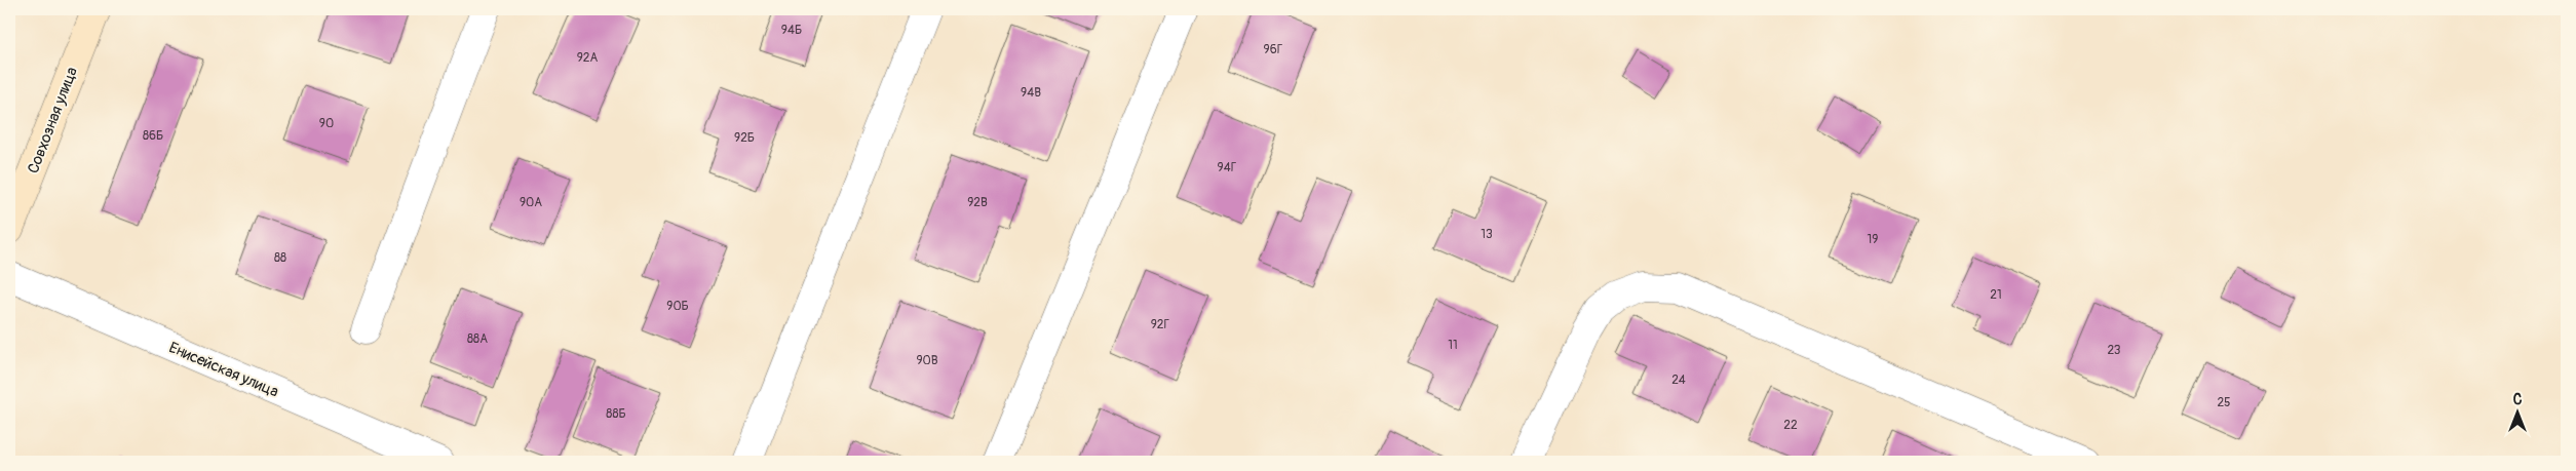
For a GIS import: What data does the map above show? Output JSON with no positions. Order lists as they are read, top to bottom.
{
  "streets": {
    "main road": ["Совхозная улица"],
    "street": ["Енисейская улица"]
  },
  "house_numbers": [
    "94Б",
    "96Г",
    "92А",
    "94В",
    "90",
    "86Б",
    "92Б",
    "94Г",
    "90А",
    "92В",
    "13",
    "19",
    "88",
    "21",
    "90Б",
    "92Г",
    "88А",
    "11",
    "23",
    "90В",
    "24",
    "25",
    "88Б",
    "22"
  ],
  "north": "top"
}
